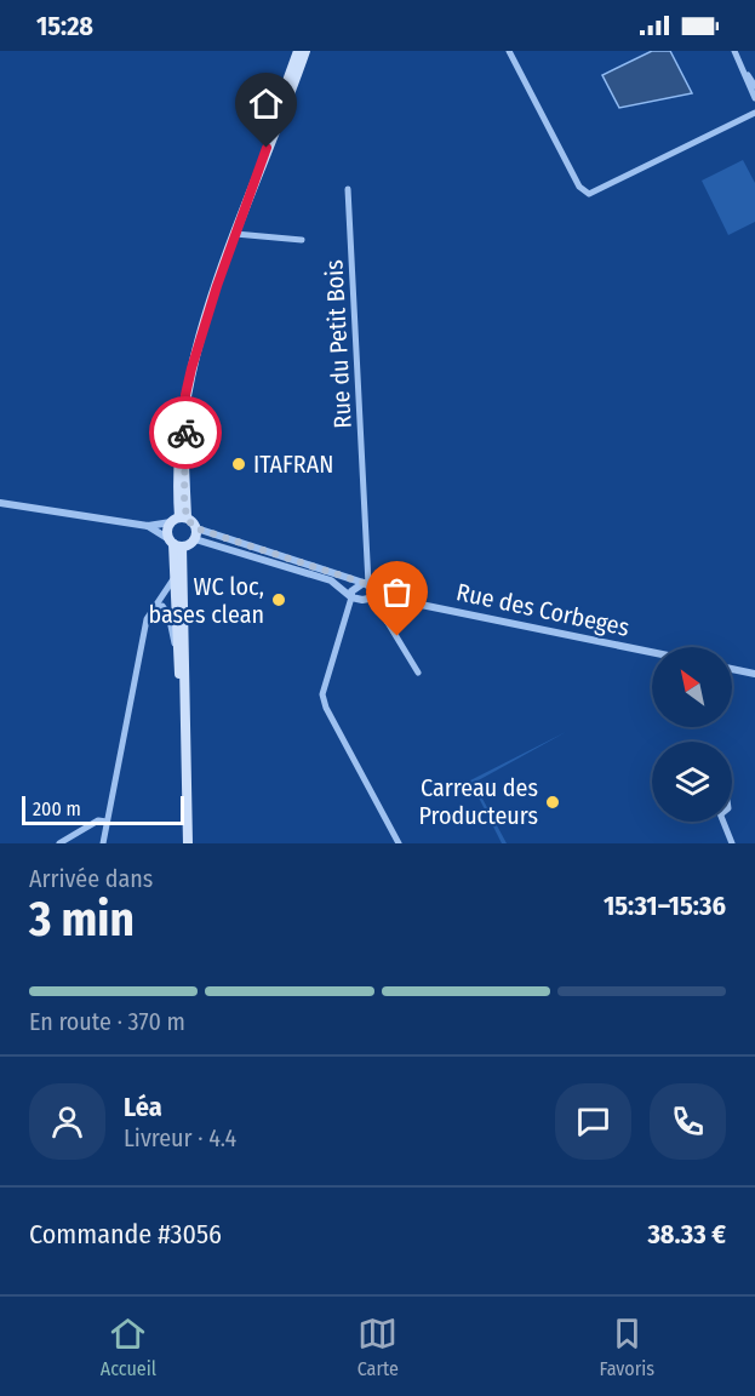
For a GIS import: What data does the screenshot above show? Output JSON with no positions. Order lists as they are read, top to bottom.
{
  "streets": {
    "street": ["Rue du Petit Bois", "Rue des Corbeges"]
  },
  "crossings": [
    ["Rue du Petit Bois", "Rue des Corbeges"]
  ],
  "places": ["ITAFRAN", "WC loc, bases clean", "Carreau des Producteurs"],
  "scale_bar": "200 m",
  "north": "top left",
  "page": {
    "status": "15:28",
    "scale": "200 m",
    "heading": ["3 min", "Arrivée dans", "15:31–15:36"],
    "panel": [
      "Léa",
      "Livreur · 4.4",
      "Commande #3056",
      "38.33 €"
    ],
    "bar": "En route · 370 m",
    "tabs": ["Accueil", "Carte", "Favoris"]
  }
}
